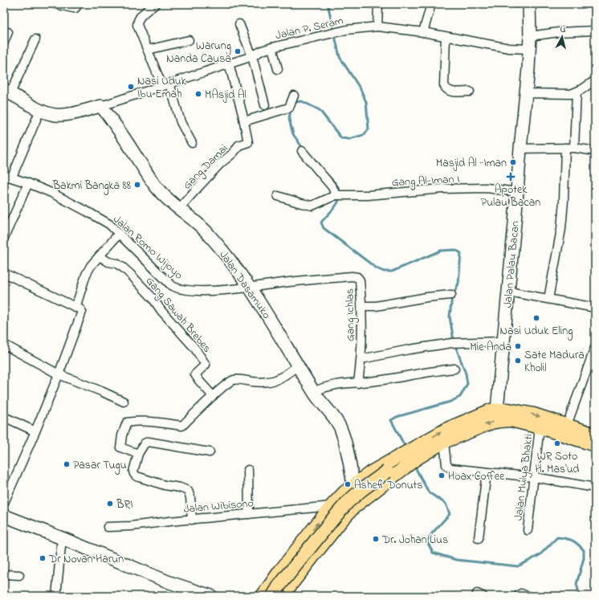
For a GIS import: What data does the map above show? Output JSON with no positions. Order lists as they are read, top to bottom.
{
  "streets": {
    "street": [
      "Jalan P. Seram",
      "Gang Damai",
      "Gang Al-Iman I",
      "Jalan Romo Wijoyo",
      "Jalan Palau Bacan",
      "Jalan Dasamuko",
      "Gang Sawah Brebes",
      "Gang Ichlas",
      "Jalan Mulya Bhakti",
      "Jalan Wibisono"
    ]
  },
  "crossings": [
    ["Jalan P. Seram", "Jalan Palau Bacan"],
    ["Jalan P. Seram", "Jalan Dasamuko"],
    ["Gang Damai", "Jalan Dasamuko"],
    ["Gang Al-Iman I", "Jalan Palau Bacan"],
    ["Jalan Romo Wijoyo", "Jalan Dasamuko"],
    ["Jalan Romo Wijoyo", "Gang Ichlas"],
    ["Jalan Dasamuko", "Gang Ichlas"]
  ],
  "places": {
    "other": [
      "Warung Nanda Causa",
      "Nasi Uduk Ibu Emah",
      "MAsjid Al",
      "Masjid Al -Iman",
      "Bakmi Bangka 88",
      "Nasi Uduk Eling",
      "Mie Anda",
      "Sate Madura Kholil",
      "WR Soto H. Mas'ud",
      "Pasar Tugu",
      "Hoax Coffee",
      "Ashefi Donuts",
      "BRI",
      "Dr. Johan Lius",
      "Dr Novan Harun"
    ],
    "health": ["Apotek Pulau Bacan"]
  },
  "north": "top"
}
